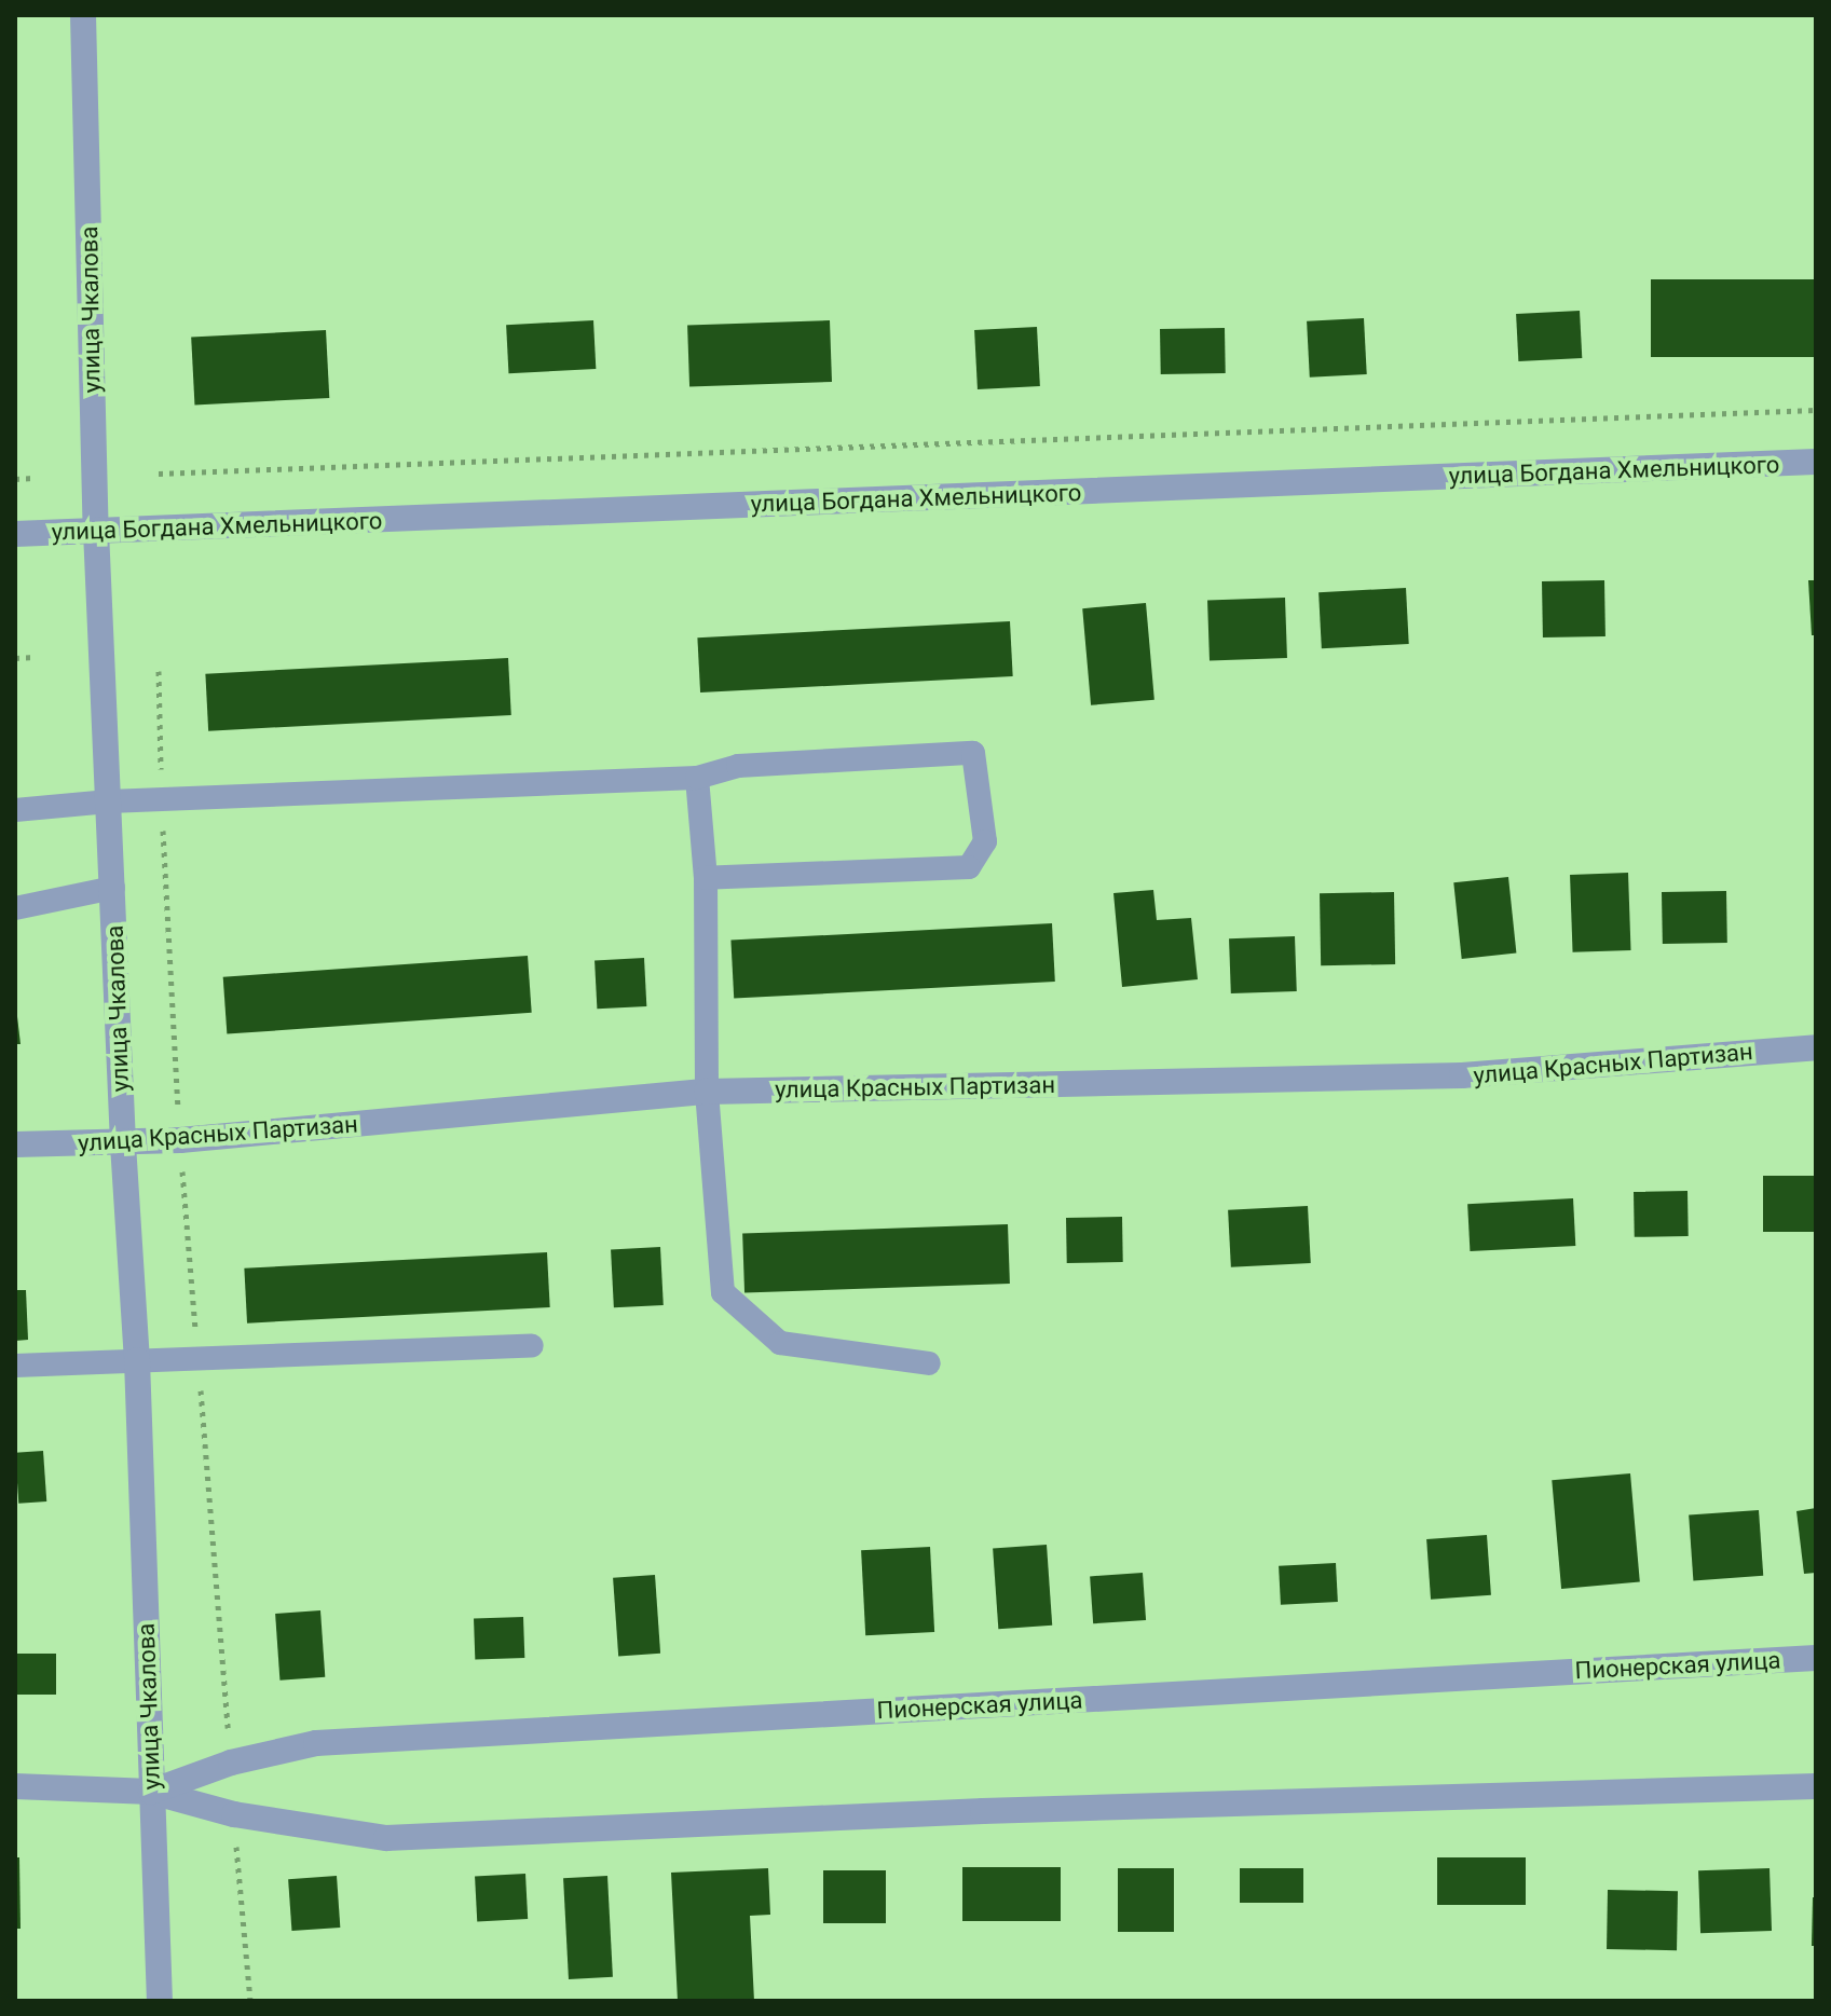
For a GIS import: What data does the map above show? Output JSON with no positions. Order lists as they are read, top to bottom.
{
  "streets": {
    "street": [
      "улица Чкалова",
      "улица Богдана Хмельницкого",
      "улица Красных Партизан",
      "Пионерская улица"
    ]
  },
  "crossings": [
    ["улица Чкалова", "улица Богдана Хмельницкого"],
    ["улица Чкалова", "улица Красных Партизан"],
    ["улица Чкалова", "Пионерская улица"]
  ]
}
